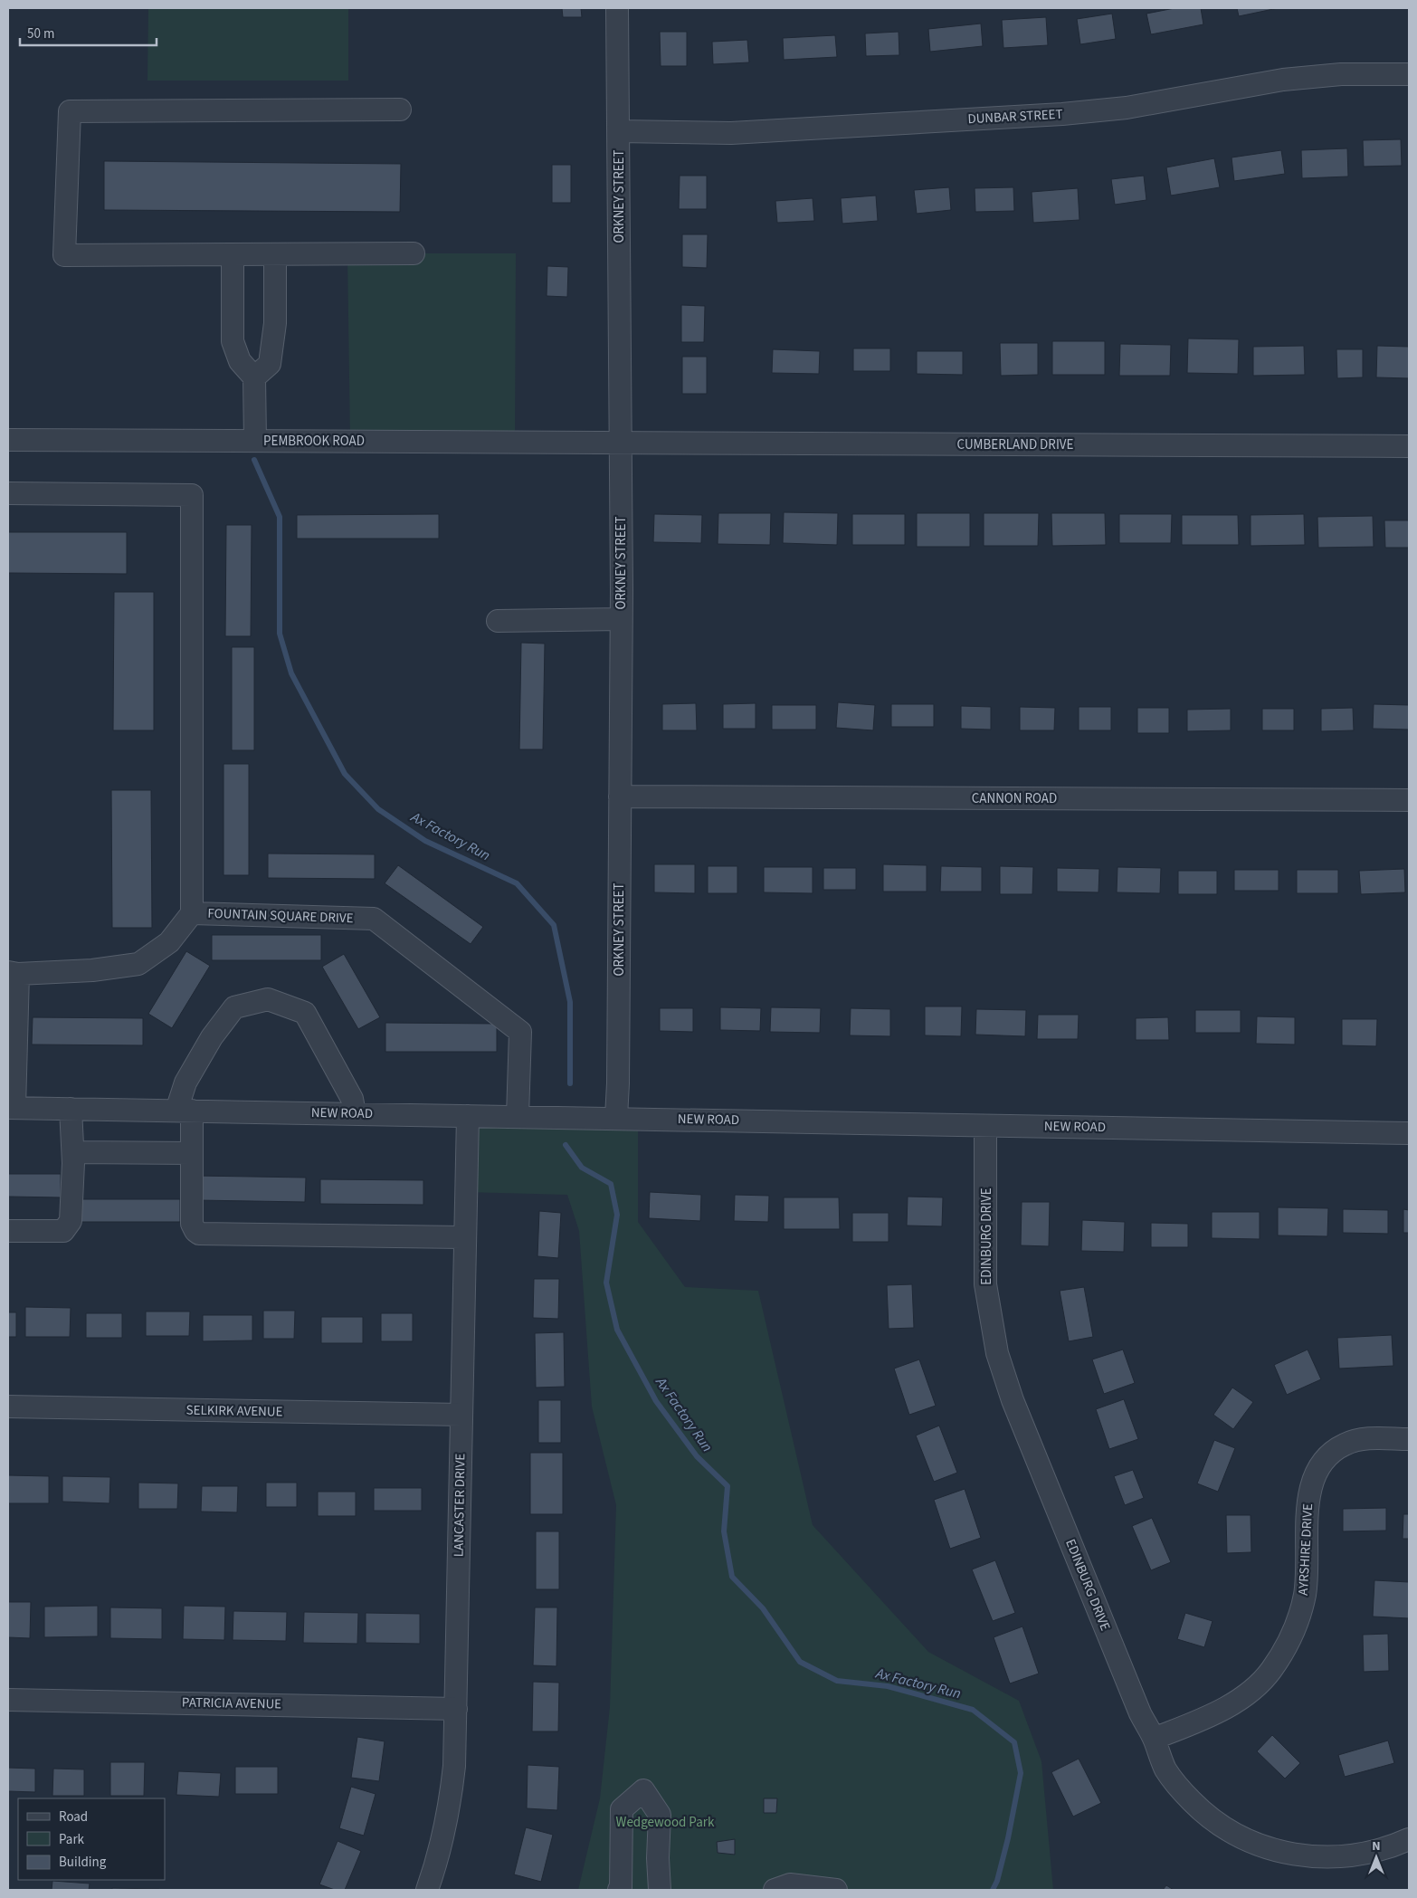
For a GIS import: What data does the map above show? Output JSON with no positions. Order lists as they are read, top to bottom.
{
  "streets": {
    "street": [
      "DUNBAR STREET",
      "ORKNEY STREET",
      "PEMBROOK ROAD",
      "CUMBERLAND DRIVE",
      "CANNON ROAD",
      "FOUNTAIN SQUARE DRIVE",
      "NEW ROAD",
      "EDINBURG DRIVE",
      "SELKIRK AVENUE",
      "LANCASTER DRIVE",
      "AYRSHIRE DRIVE",
      "PATRICIA AVENUE"
    ]
  },
  "crossings": [
    ["DUNBAR STREET", "ORKNEY STREET"],
    ["ORKNEY STREET", "PEMBROOK ROAD"],
    ["ORKNEY STREET", "CUMBERLAND DRIVE"],
    ["ORKNEY STREET", "CANNON ROAD"],
    ["ORKNEY STREET", "NEW ROAD"],
    ["PEMBROOK ROAD", "CUMBERLAND DRIVE"],
    ["FOUNTAIN SQUARE DRIVE", "NEW ROAD"],
    ["NEW ROAD", "EDINBURG DRIVE"],
    ["NEW ROAD", "LANCASTER DRIVE"],
    ["EDINBURG DRIVE", "AYRSHIRE DRIVE"],
    ["SELKIRK AVENUE", "LANCASTER DRIVE"],
    ["LANCASTER DRIVE", "PATRICIA AVENUE"]
  ],
  "water": ["Ax Factory Run"],
  "parks": ["Wedgewood Park"],
  "legend": ["Road", "Park", "Building"],
  "scale_bar": "50 m",
  "north": "top"
}
